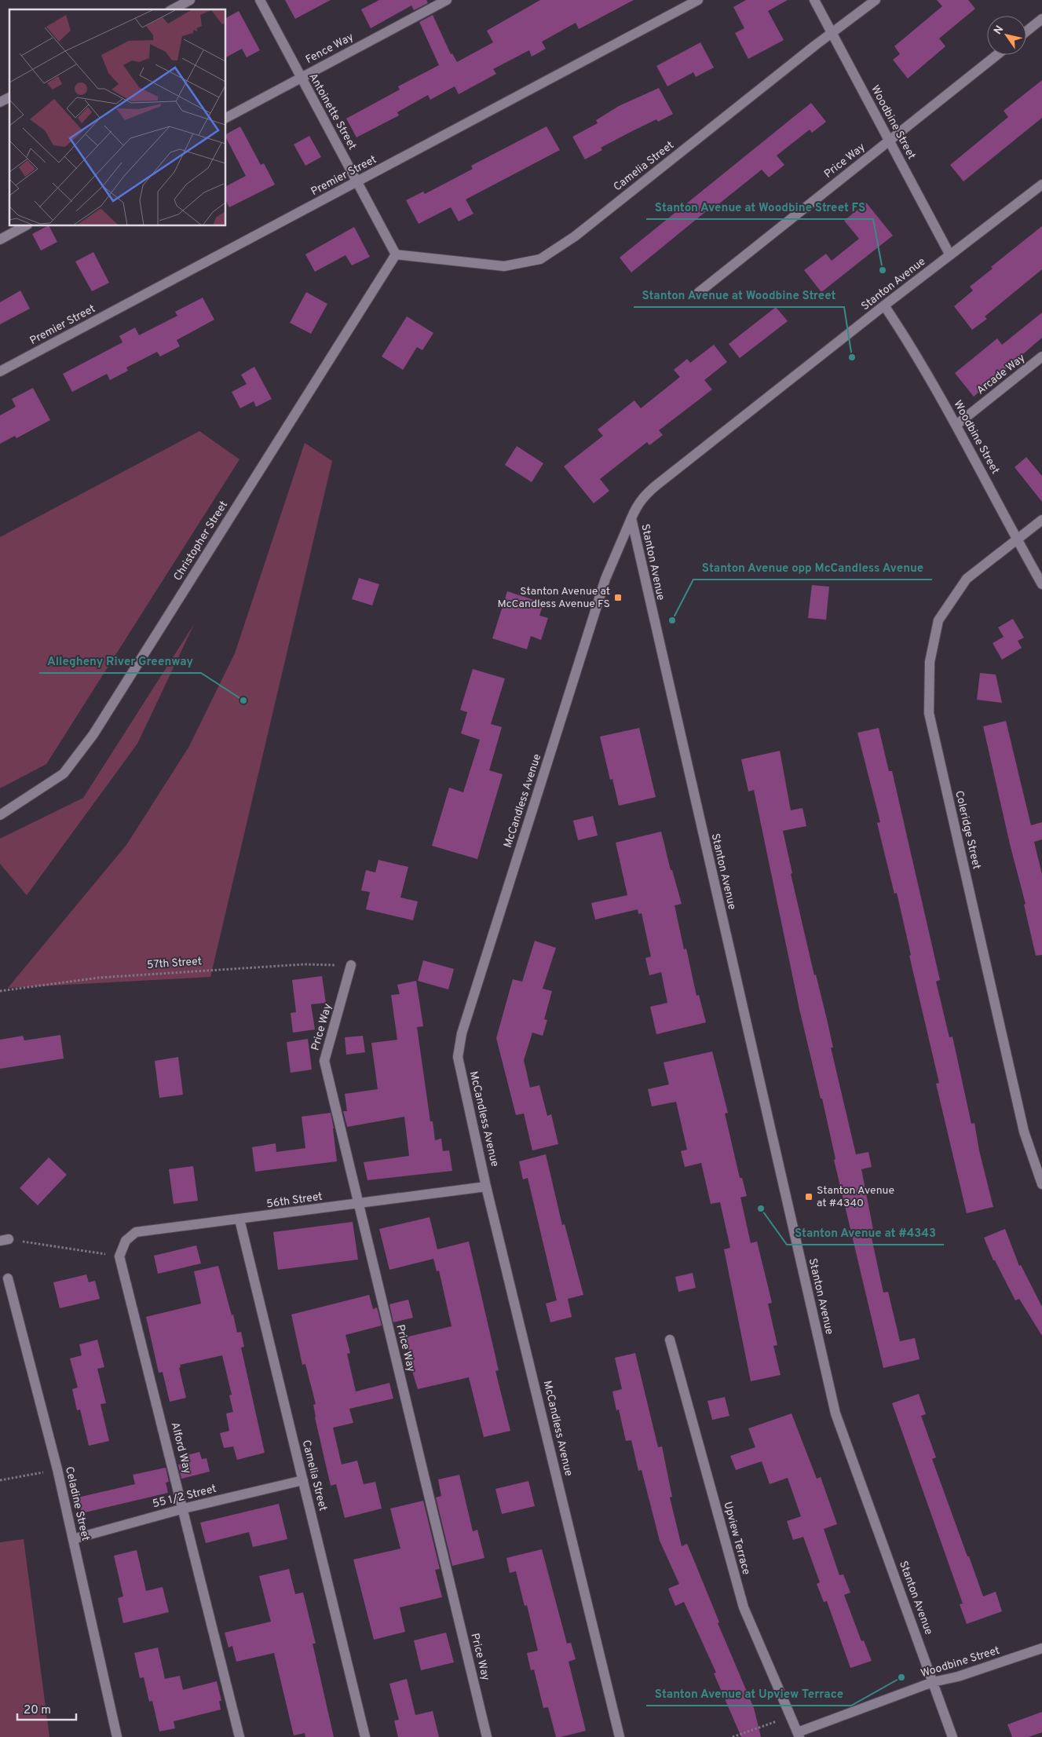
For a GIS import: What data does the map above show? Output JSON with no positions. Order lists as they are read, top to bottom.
{
  "streets": {
    "street": [
      "Fence Way",
      "Antoinette Street",
      "Woodbine Street",
      "Price Way",
      "Camelia Street",
      "Premier Street",
      "Stanton Avenue",
      "Arcade Way",
      "Christopher Street",
      "McCandless Avenue",
      "Coleridge Street",
      "56th Street",
      "Alford Way",
      "55 1/2 Street",
      "Celadine Street",
      "Upview Terrace"
    ],
    "path": ["57th Street"]
  },
  "crossings": [
    ["Fence Way", "Antoinette Street"],
    ["Antoinette Street", "Camelia Street"],
    ["Antoinette Street", "Premier Street"],
    ["Antoinette Street", "Christopher Street"],
    ["Woodbine Street", "Price Way"],
    ["Woodbine Street", "Camelia Street"],
    ["Woodbine Street", "Stanton Avenue"],
    ["Woodbine Street", "Arcade Way"],
    ["Woodbine Street", "Coleridge Street"],
    ["Woodbine Street", "Upview Terrace"],
    ["Price Way", "57th Street"],
    ["Price Way", "56th Street"],
    ["Camelia Street", "Christopher Street"],
    ["Camelia Street", "56th Street"],
    ["Camelia Street", "55 1/2 Street"],
    ["Stanton Avenue", "McCandless Avenue"],
    ["McCandless Avenue", "56th Street"],
    ["56th Street", "Alford Way"],
    ["Alford Way", "55 1/2 Street"],
    ["55 1/2 Street", "Celadine Street"]
  ],
  "places": {
    "other": [
      "Stanton Avenue at Woodbine Street FS",
      "Stanton Avenue at Woodbine Street",
      "Stanton Avenue opp McCandless Avenue",
      "Allegheny River Greenway",
      "Stanton Avenue at #4343",
      "Stanton Avenue at Upview Terrace"
    ],
    "transit": ["Stanton Avenue at McCandless Avenue FS", "Stanton Avenue at #4340"]
  },
  "scale_bar": "20 m",
  "north": "top left"
}
